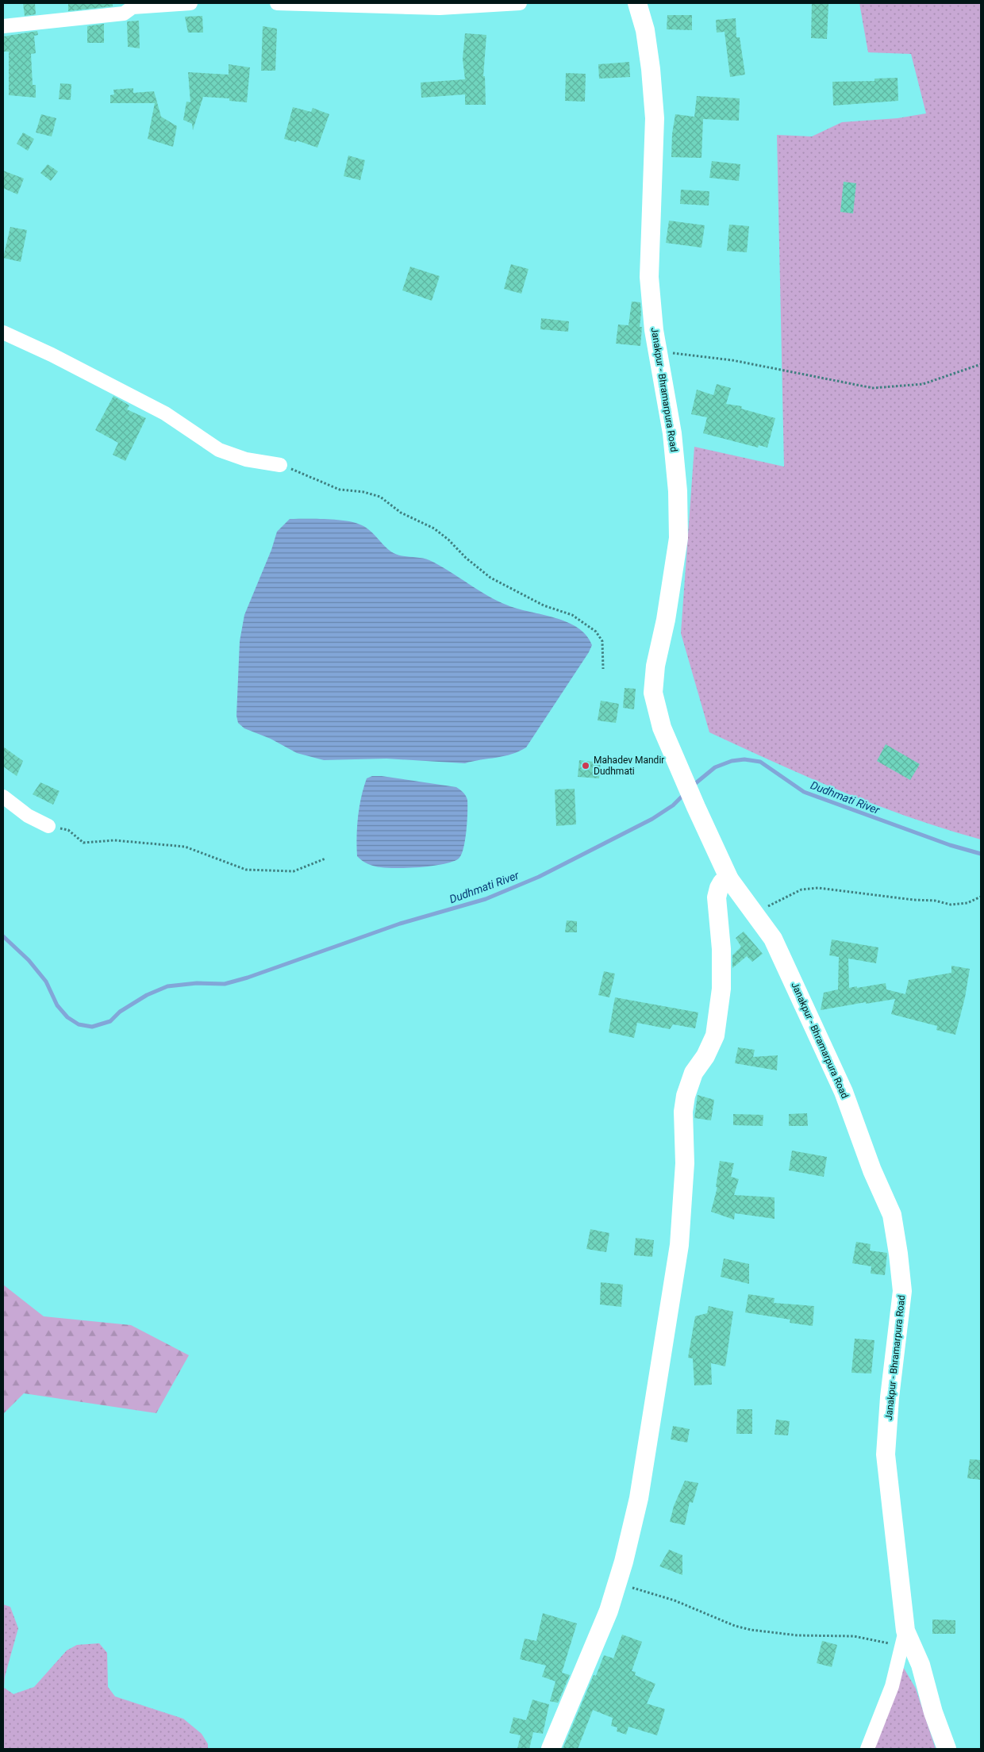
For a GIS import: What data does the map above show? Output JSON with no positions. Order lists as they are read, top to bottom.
{
  "streets": {
    "street": ["Janakpur - Bhramarpura Road"]
  },
  "water": ["Dudhmati River"],
  "places": ["Mahadev Mandir Dudhmati"]
}
